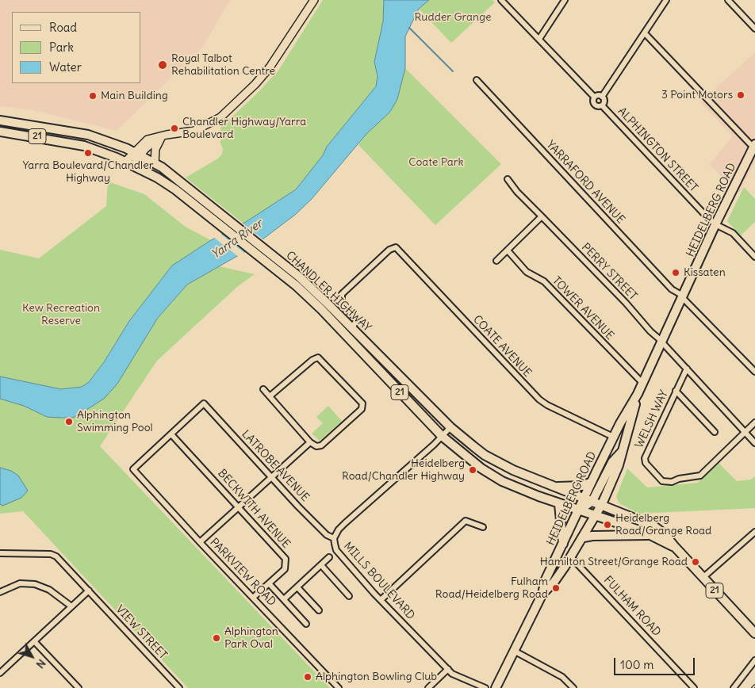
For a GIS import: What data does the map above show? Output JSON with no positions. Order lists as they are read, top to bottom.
{
  "streets": {
    "main road": ["21", "HEIDELBERG ROAD", "CHANDLER HIGHWAY"],
    "street": [
      "ALPHINGTON STREET",
      "YARRAFORD AVENUE",
      "PERRY STREET",
      "TOWER AVENUE",
      "COATE AVENUE",
      "WELSH WAY",
      "LATROBE AVENUE",
      "BECKWITH AVENUE",
      "PARKVIEW ROAD",
      "MILLS BOULEVARD",
      "FULHAM ROAD",
      "VIEW STREET"
    ]
  },
  "crossings": [
    ["21", "HEIDELBERG ROAD"],
    ["21", "CHANDLER HIGHWAY"],
    ["ALPHINGTON STREET", "HEIDELBERG ROAD"],
    ["YARRAFORD AVENUE", "HEIDELBERG ROAD"],
    ["HEIDELBERG ROAD", "PERRY STREET"],
    ["HEIDELBERG ROAD", "CHANDLER HIGHWAY"],
    ["HEIDELBERG ROAD", "TOWER AVENUE"],
    ["HEIDELBERG ROAD", "COATE AVENUE"],
    ["HEIDELBERG ROAD", "FULHAM ROAD"],
    ["PERRY STREET", "WELSH WAY"],
    ["CHANDLER HIGHWAY", "COATE AVENUE"],
    ["CHANDLER HIGHWAY", "MILLS BOULEVARD"],
    ["LATROBE AVENUE", "BECKWITH AVENUE"],
    ["LATROBE AVENUE", "PARKVIEW ROAD"],
    ["LATROBE AVENUE", "MILLS BOULEVARD"],
    ["BECKWITH AVENUE", "PARKVIEW ROAD"]
  ],
  "water": ["Yarra River"],
  "parks": ["Rudder Grange", "Coate Park", "Kew Recreation Reserve"],
  "places": [
    "Royal Talbot Rehabilitation Centre",
    "3 Point Motors",
    "Main Building",
    "Chandler Highway/Yarra Boulevard",
    "Yarra Boulevard/Chandler Highway",
    "Kissaten",
    "Alphington Swimming Pool",
    "Heidelberg Road/Chandler Highway",
    "Heidelberg Road/Grange Road",
    "Hamilton Street/Grange Road",
    "Fulham Road/Heidelberg Road",
    "Alphington Park Oval",
    "Alphington Bowling Club"
  ],
  "legend": ["Road", "Park", "Water"],
  "scale_bar": "100 m",
  "north": "bottom right"
}
